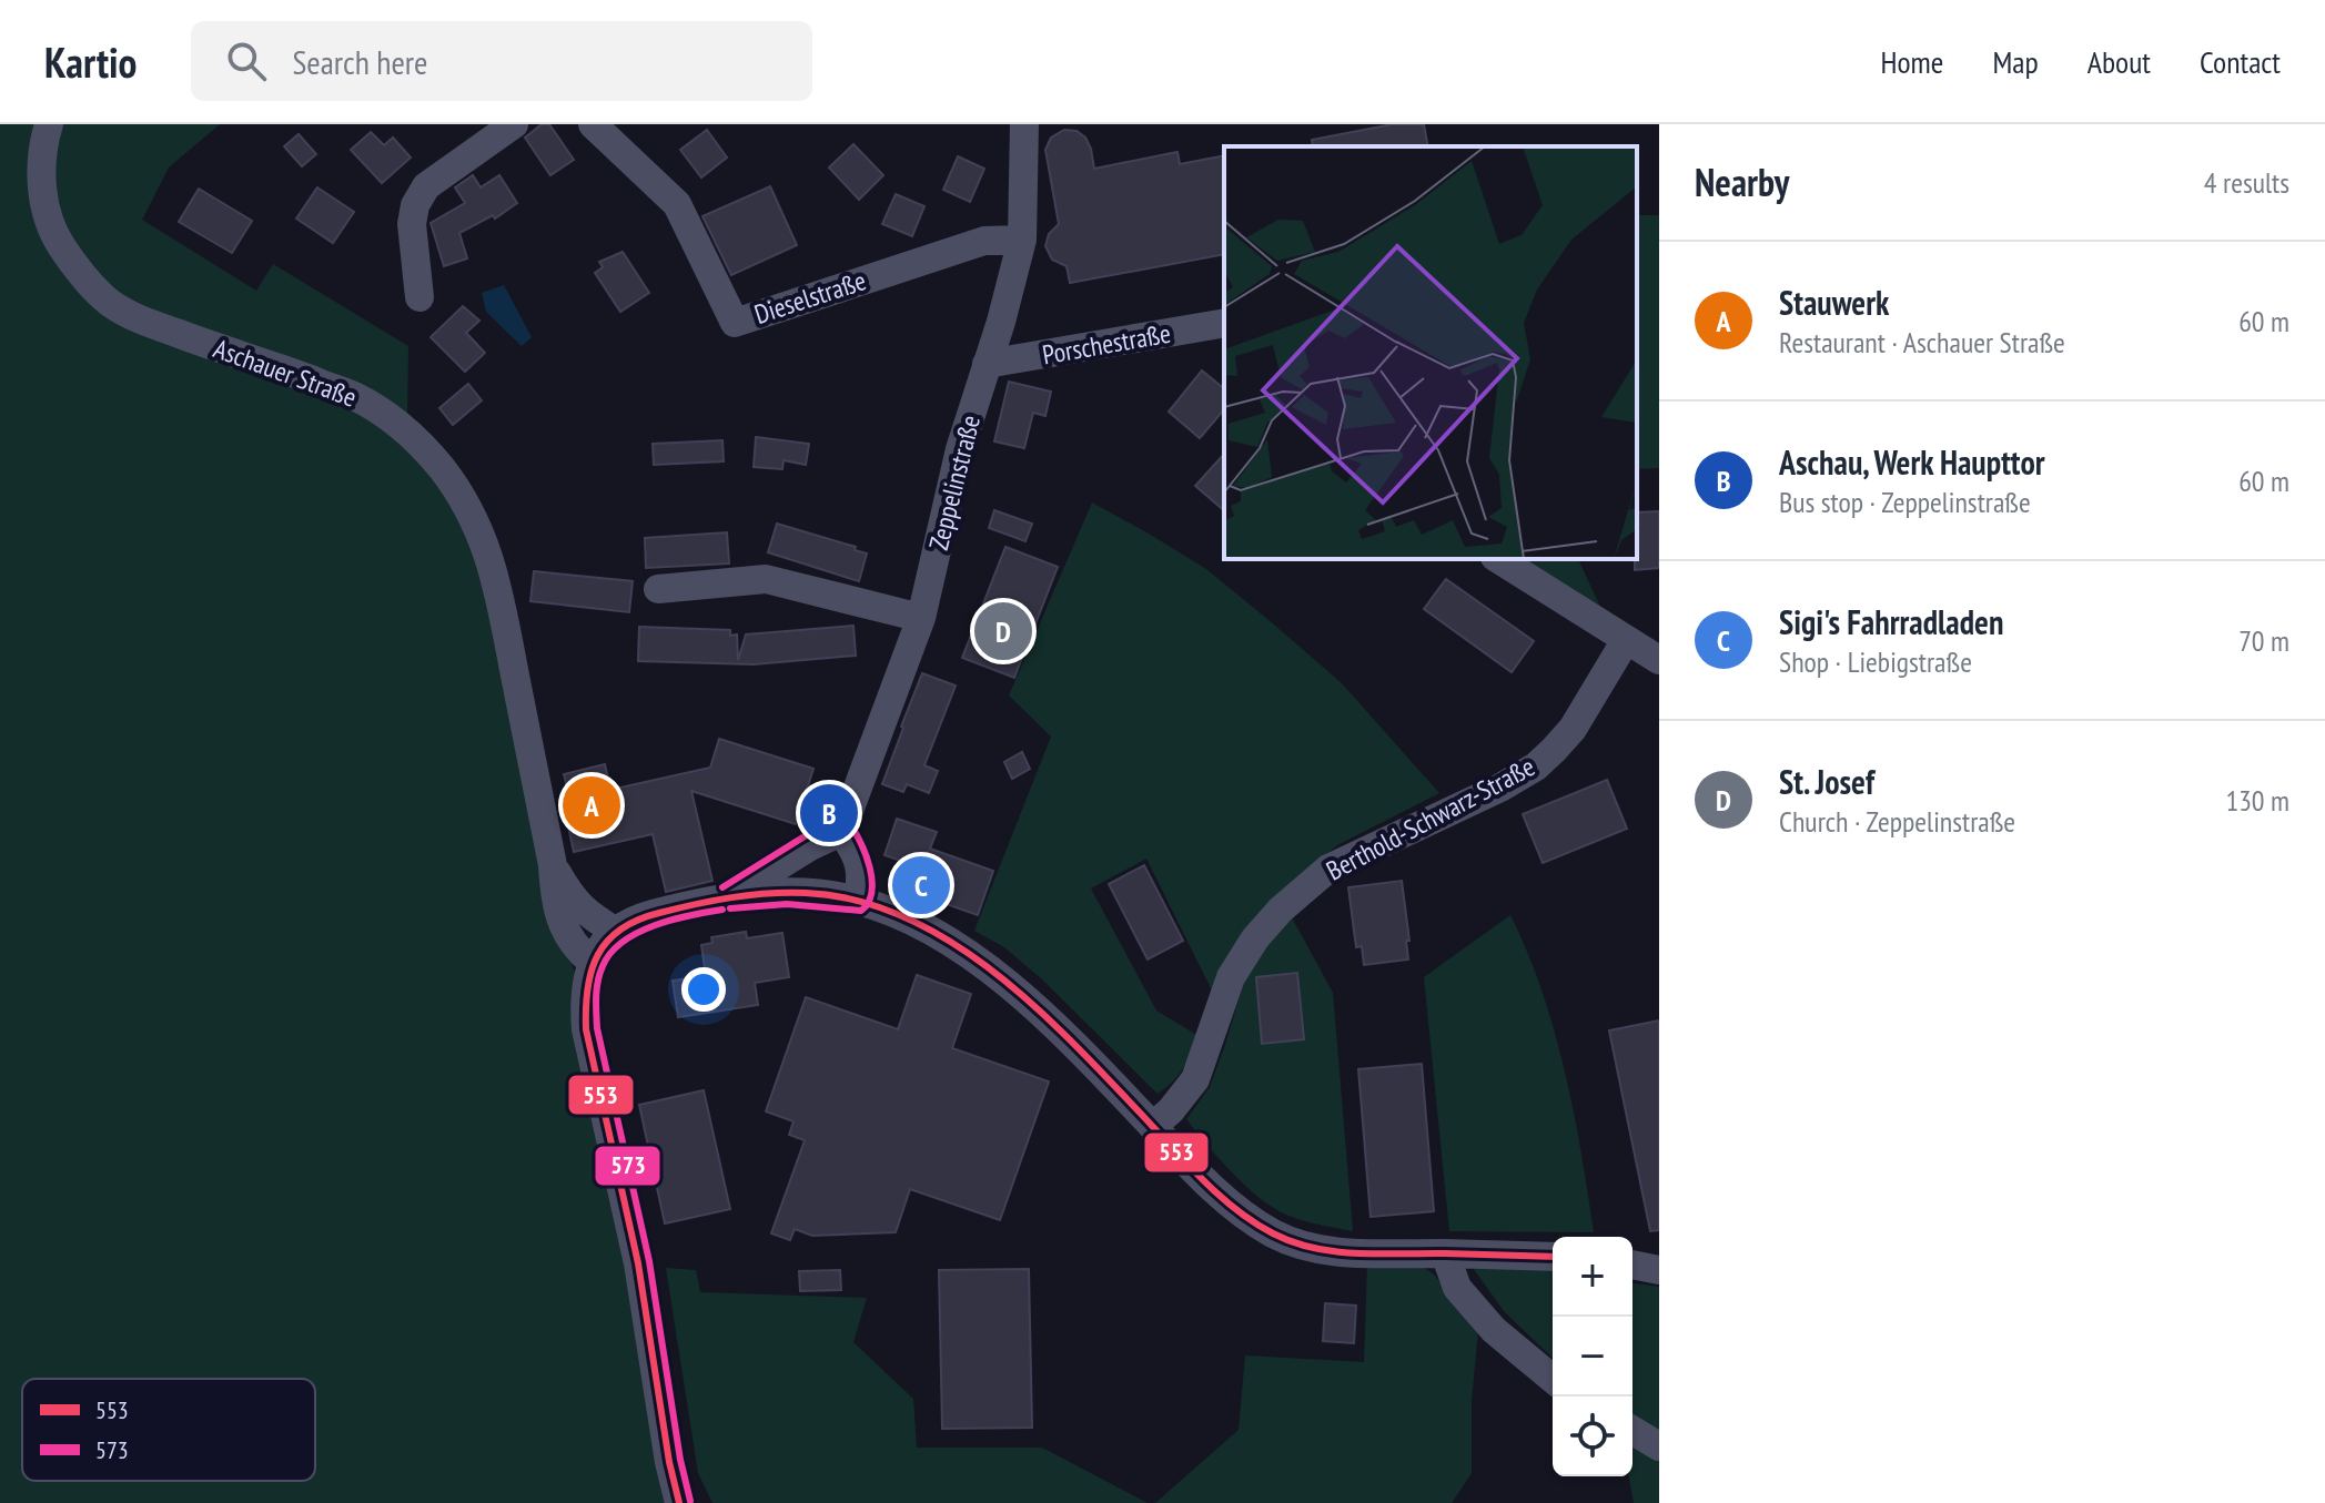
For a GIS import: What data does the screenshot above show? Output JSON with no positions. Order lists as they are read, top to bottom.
{
  "streets": {
    "street": [
      "Dieselstraße",
      "Porschestraße",
      "Aschauer Straße",
      "Zeppelinstraße",
      "Berthold-Schwarz-Straße"
    ]
  },
  "crossings": [
    ["Dieselstraße", "Zeppelinstraße"],
    ["Porschestraße", "Zeppelinstraße"]
  ],
  "lines": ["transit line 573", "transit line 553"],
  "legend": ["553", "573"],
  "page": {
    "header": "Kartio",
    "search": "Search here",
    "nav": [
      "Home",
      "Map",
      "About",
      "Contact"
    ],
    "heading": ["Nearby", "4 results"],
    "list": [
      {
        "mark": "A",
        "name": "Stauwerk",
        "note": "Restaurant · Aschauer Straße",
        "value": "60 m"
      },
      {
        "mark": "B",
        "name": "Aschau, Werk Haupttor",
        "note": "Bus stop · Zeppelinstraße",
        "value": "60 m"
      },
      {
        "mark": "C",
        "name": "Sigi's Fahrradladen",
        "note": "Shop · Liebigstraße",
        "value": "70 m"
      },
      {
        "mark": "D",
        "name": "St. Josef",
        "note": "Church · Zeppelinstraße",
        "value": "130 m"
      }
    ],
    "pins": [
      "D",
      "A",
      "B",
      "C"
    ],
    "map_buttons": ["+", "−"]
  }
}
